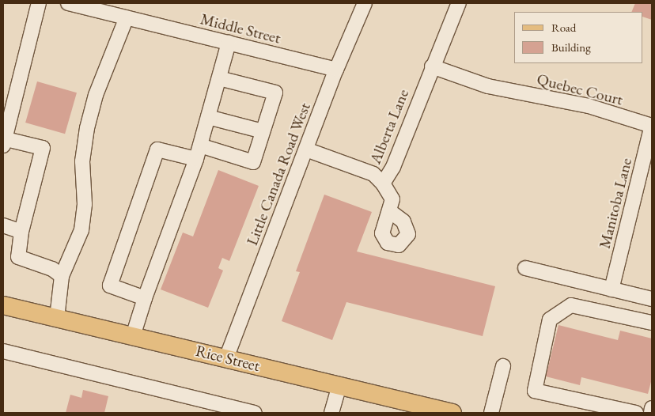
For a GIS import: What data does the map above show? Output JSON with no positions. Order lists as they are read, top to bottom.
{
  "streets": {
    "main road": ["Rice Street"],
    "street": [
      "Middle Street",
      "Quebec Court",
      "Alberta Lane",
      "Little Canada Road West",
      "Manitoba Lane"
    ]
  },
  "crossings": [
    ["Middle Street", "Little Canada Road West"],
    ["Quebec Court", "Alberta Lane"],
    ["Quebec Court", "Manitoba Lane"],
    ["Alberta Lane", "Little Canada Road West"],
    ["Little Canada Road West", "Rice Street"]
  ],
  "legend": ["Road", "Building"]
}
